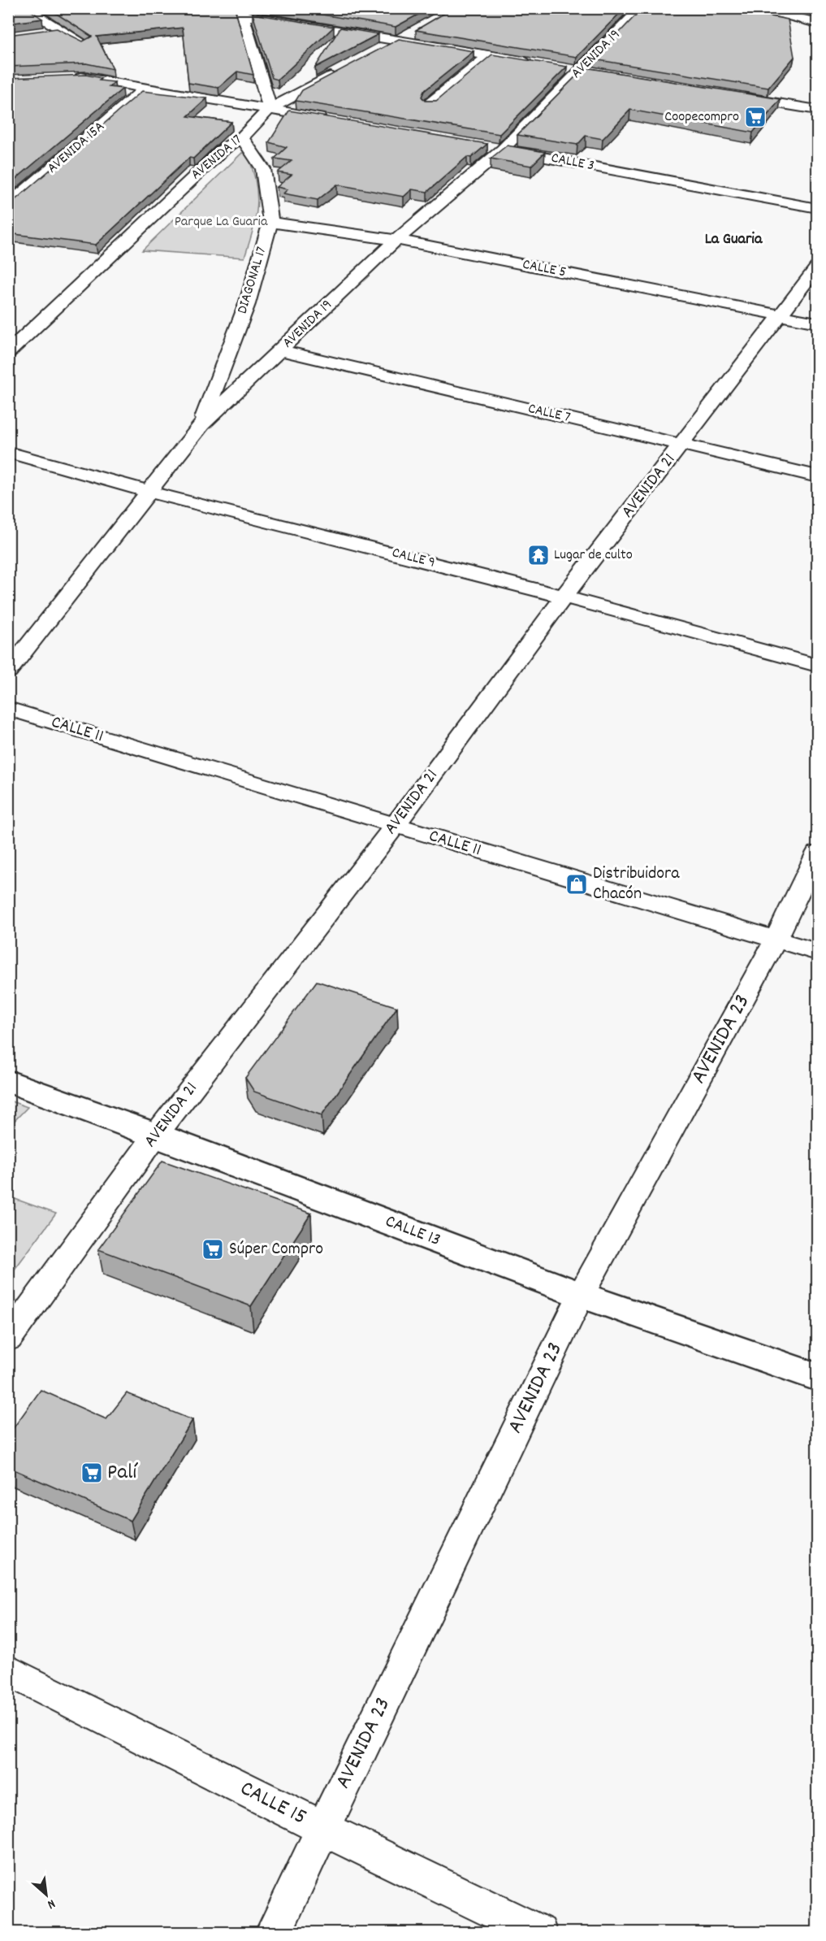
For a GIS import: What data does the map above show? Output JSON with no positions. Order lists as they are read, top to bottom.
{
  "streets": {
    "street": [
      "AVENIDA 19",
      "AVENIDA 15A",
      "AVENIDA 17",
      "CALLE 3",
      "CALLE 5",
      "DIAGONAL 17",
      "CALLE 7",
      "AVENIDA 21",
      "CALLE 9",
      "CALLE 11",
      "AVENIDA 23",
      "CALLE 13",
      "CALLE 15"
    ]
  },
  "crossings": [
    ["AVENIDA 19", "CALLE 3"],
    ["AVENIDA 19", "CALLE 5"],
    ["AVENIDA 19", "DIAGONAL 17"],
    ["AVENIDA 19", "CALLE 7"],
    ["AVENIDA 19", "CALLE 9"],
    ["AVENIDA 17", "DIAGONAL 17"],
    ["CALLE 5", "DIAGONAL 17"],
    ["CALLE 5", "AVENIDA 21"],
    ["CALLE 7", "AVENIDA 21"],
    ["AVENIDA 21", "CALLE 9"],
    ["AVENIDA 21", "CALLE 11"],
    ["AVENIDA 21", "CALLE 13"],
    ["CALLE 11", "AVENIDA 23"],
    ["AVENIDA 23", "CALLE 13"],
    ["AVENIDA 23", "CALLE 15"]
  ],
  "districts": ["La Guaria"],
  "parks": ["Parque La Guaria"],
  "places": {
    "supermarket": ["Coopecompro", "Súper Compro", "Palí"],
    "temple": ["Lugar de culto"],
    "shop": ["Distribuidora Chacón"]
  },
  "north": "bottom right"
}
